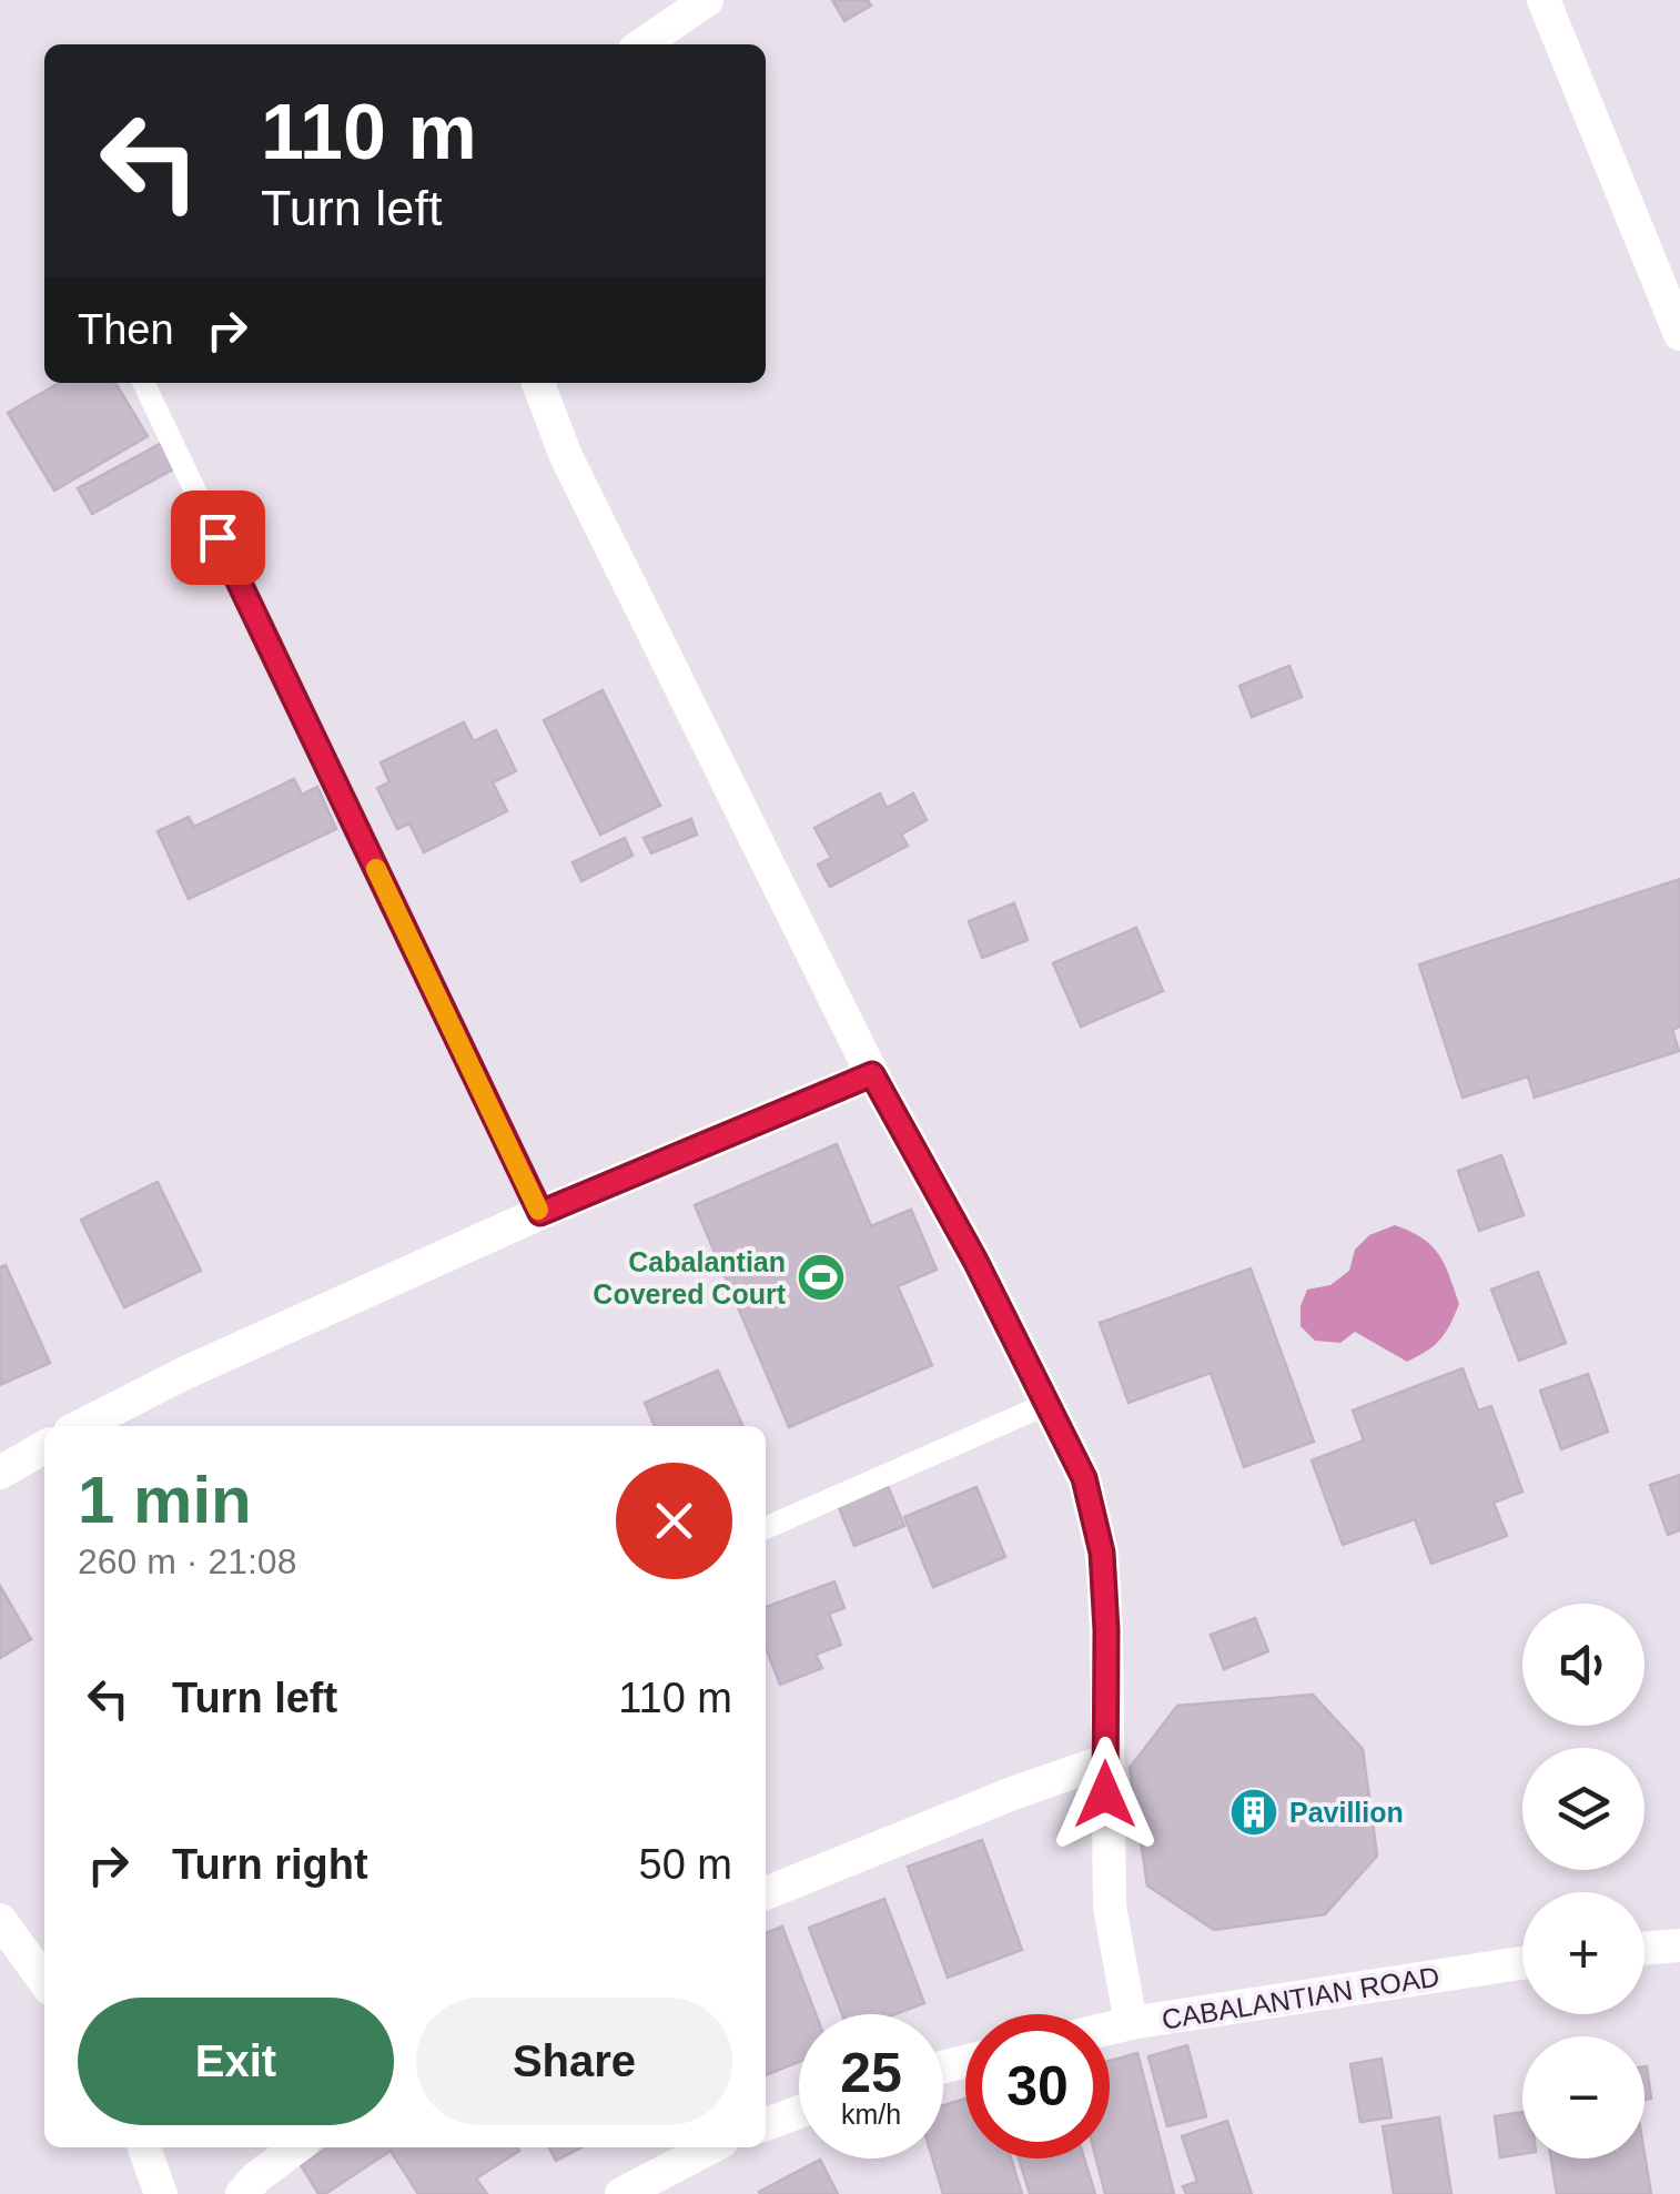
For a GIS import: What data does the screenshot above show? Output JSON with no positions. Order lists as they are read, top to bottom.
{
  "streets": {
    "street": ["CABALANTIAN ROAD"]
  },
  "places": {
    "sports": ["Cabalantian Covered Court"],
    "building": ["Pavillion"]
  },
  "page": {
    "turn": ["110 m", "Turn left"],
    "then": "Then",
    "heading": ["1 min", "260 m · 21:08"],
    "map_buttons": ["+", "−"],
    "list": [
      {
        "name": "Turn left",
        "value": "110 m"
      },
      {
        "name": "Turn right",
        "value": "50 m"
      }
    ],
    "buttons": ["Exit", "Share"],
    "speed": "25 km/h",
    "limit": "30"
  }
}
